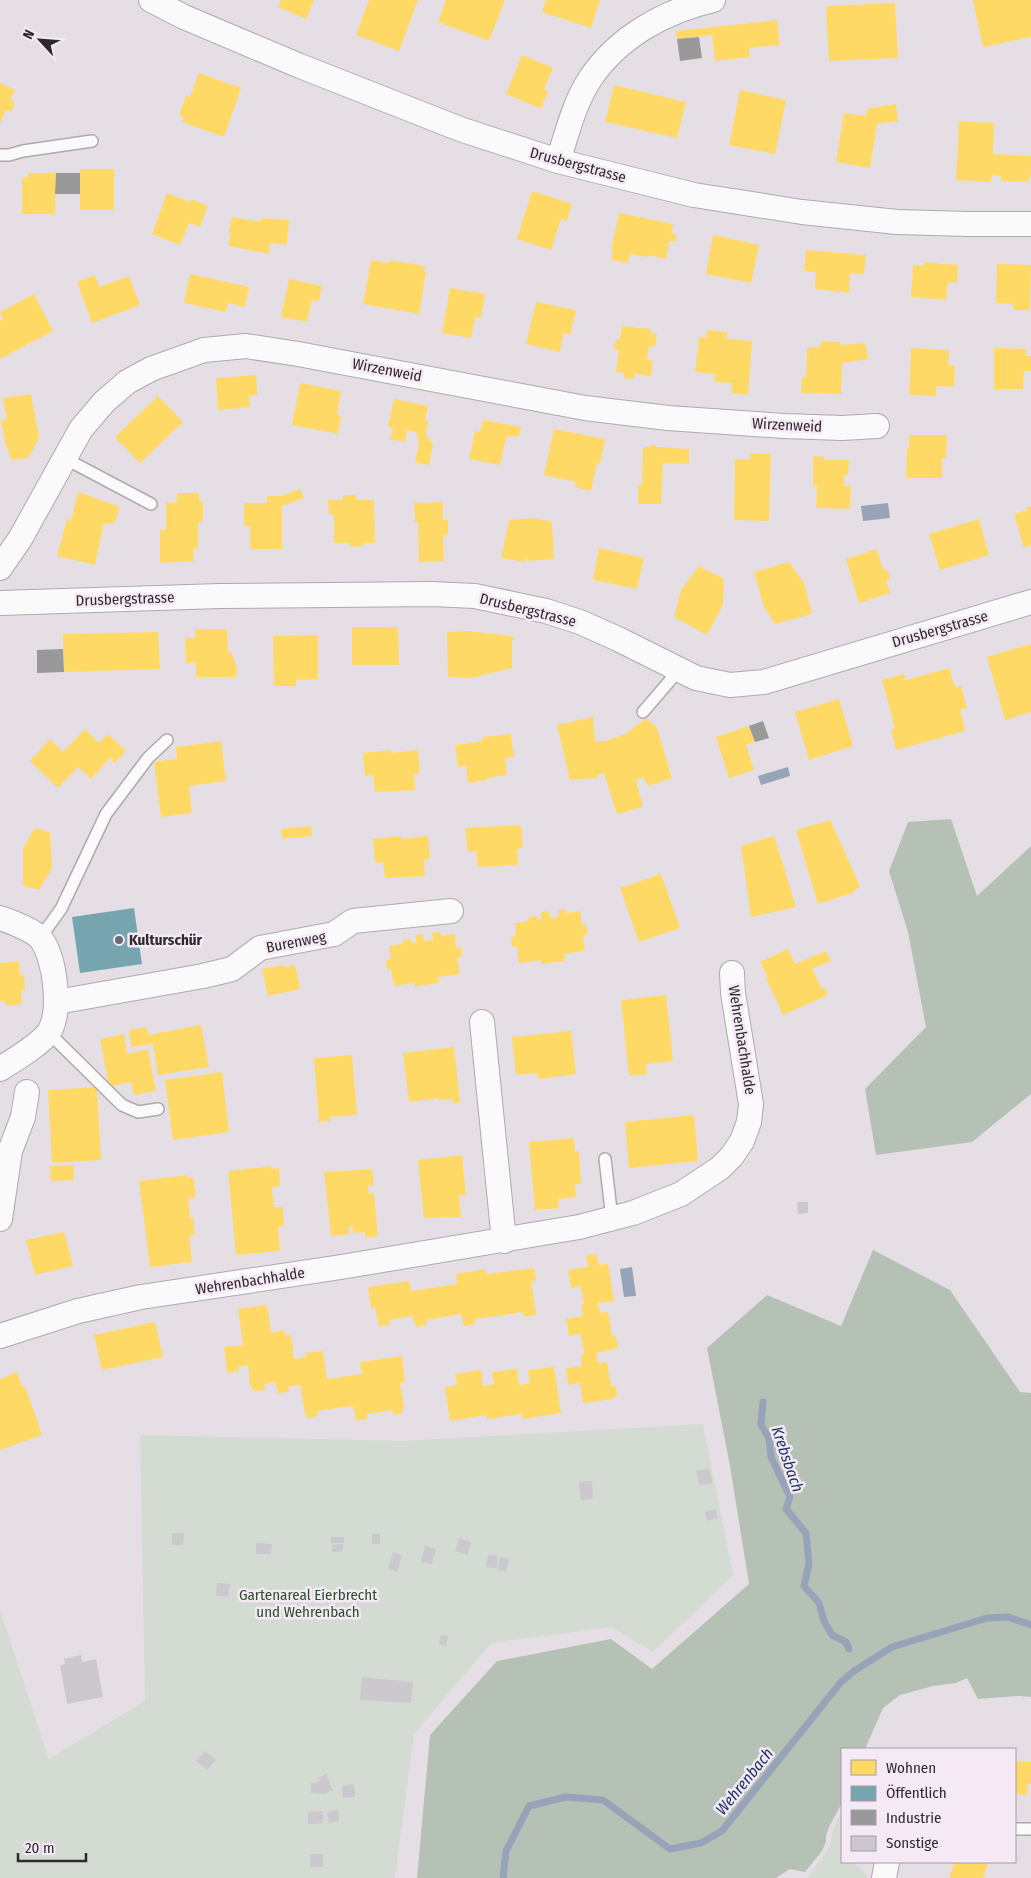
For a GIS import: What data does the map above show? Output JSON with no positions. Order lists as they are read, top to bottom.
{
  "streets": {
    "street": [
      "Drusbergstrasse",
      "Wirzenweid",
      "Burenweg",
      "Wehrenbachhalde"
    ]
  },
  "water": ["Krebsbach", "Wehrenbach"],
  "parks": ["Gartenareal Eierbrecht und Wehrenbach"],
  "places": ["Kulturschür"],
  "legend": [
    "Wohnen",
    "Öffentlich",
    "Industrie",
    "Sonstige"
  ],
  "scale_bar": "20 m",
  "north": "top left"
}
